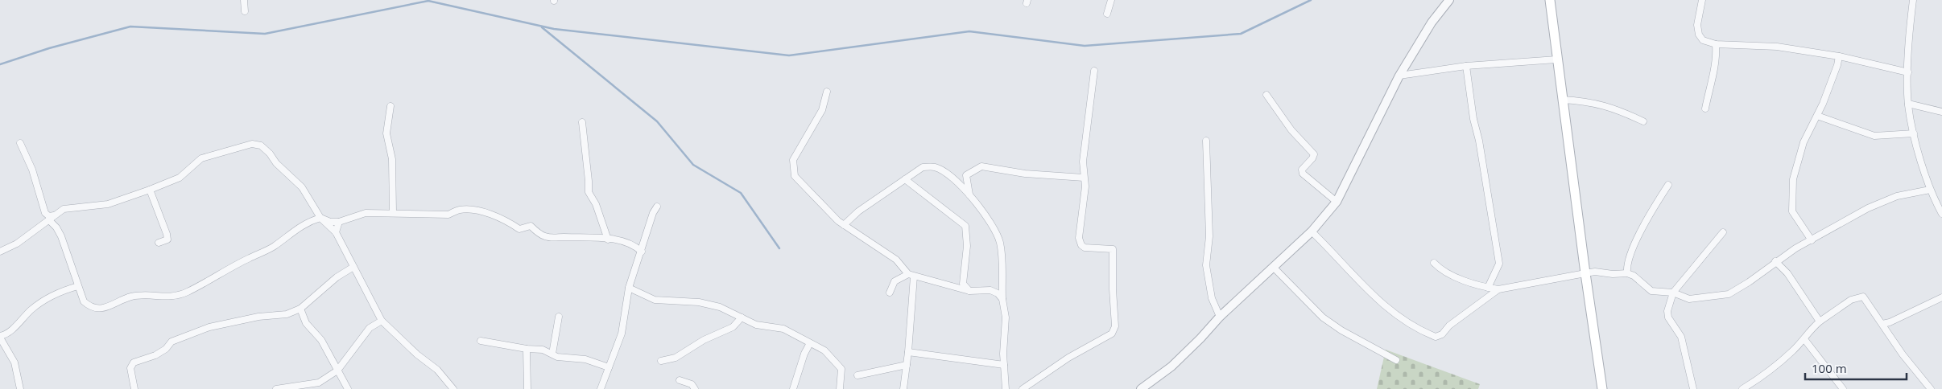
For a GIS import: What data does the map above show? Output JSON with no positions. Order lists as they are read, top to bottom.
{
  "scale_bar": "100 m"
}
